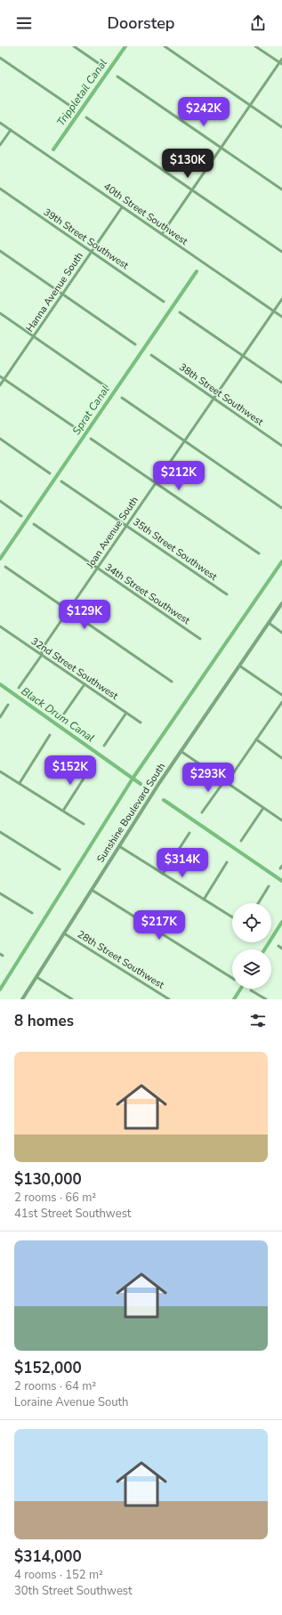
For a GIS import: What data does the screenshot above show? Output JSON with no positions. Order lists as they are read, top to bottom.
{
  "streets": {
    "street": [
      "40th Street Southwest",
      "39th Street Southwest",
      "Hanna Avenue South",
      "38th Street Southwest",
      "Joan Avenue South",
      "35th Street Southwest",
      "34th Street Southwest",
      "32nd Street Southwest",
      "Sunshine Boulevard South",
      "28th Street Southwest"
    ]
  },
  "crossings": [
    ["40th Street Southwest", "Hanna Avenue South"],
    ["40th Street Southwest", "Joan Avenue South"],
    ["39th Street Southwest", "Hanna Avenue South"],
    ["38th Street Southwest", "Joan Avenue South"],
    ["Joan Avenue South", "35th Street Southwest"],
    ["Joan Avenue South", "34th Street Southwest"],
    ["Joan Avenue South", "32nd Street Southwest"],
    ["Sunshine Boulevard South", "28th Street Southwest"]
  ],
  "water": ["Trippletail Canal", "Sprat Canal", "Black Drum Canal"],
  "page": {
    "header": "Doorstep",
    "price": [
      "$242K",
      "$130K",
      "$212K",
      "$129K",
      "$152K",
      "$293K",
      "$314K",
      "$217K"
    ],
    "heading": "8 homes",
    "list": [
      {
        "name": "$130,000",
        "note": "2 rooms · 66 m² · 41st Street Southwest"
      },
      {
        "name": "$152,000",
        "note": "2 rooms · 64 m² · Loraine Avenue South"
      },
      {
        "name": "$314,000",
        "note": "4 rooms · 152 m² · 30th Street Southwest"
      }
    ]
  }
}
